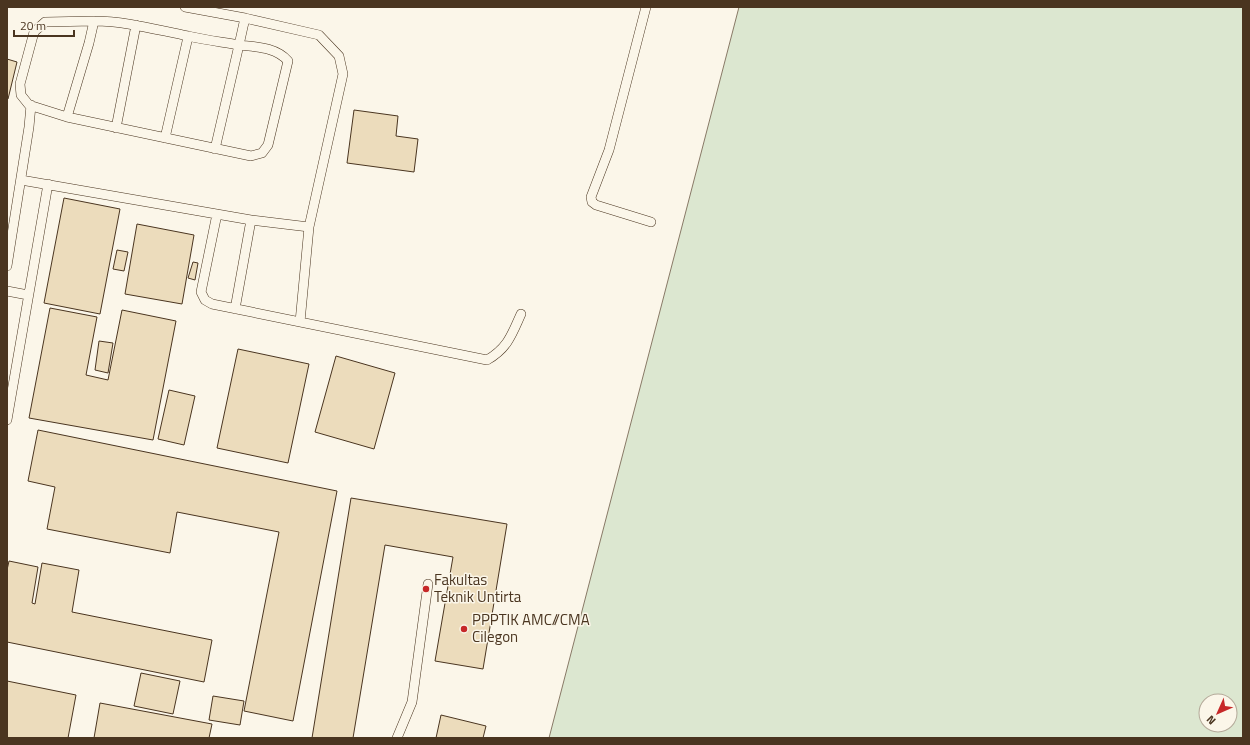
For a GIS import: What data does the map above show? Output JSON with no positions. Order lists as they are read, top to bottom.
{
  "places": ["Fakultas Teknik Untirta", "PPPTIK AMC//CMA Cilegon"],
  "scale_bar": "20 m",
  "north": "bottom left"
}
